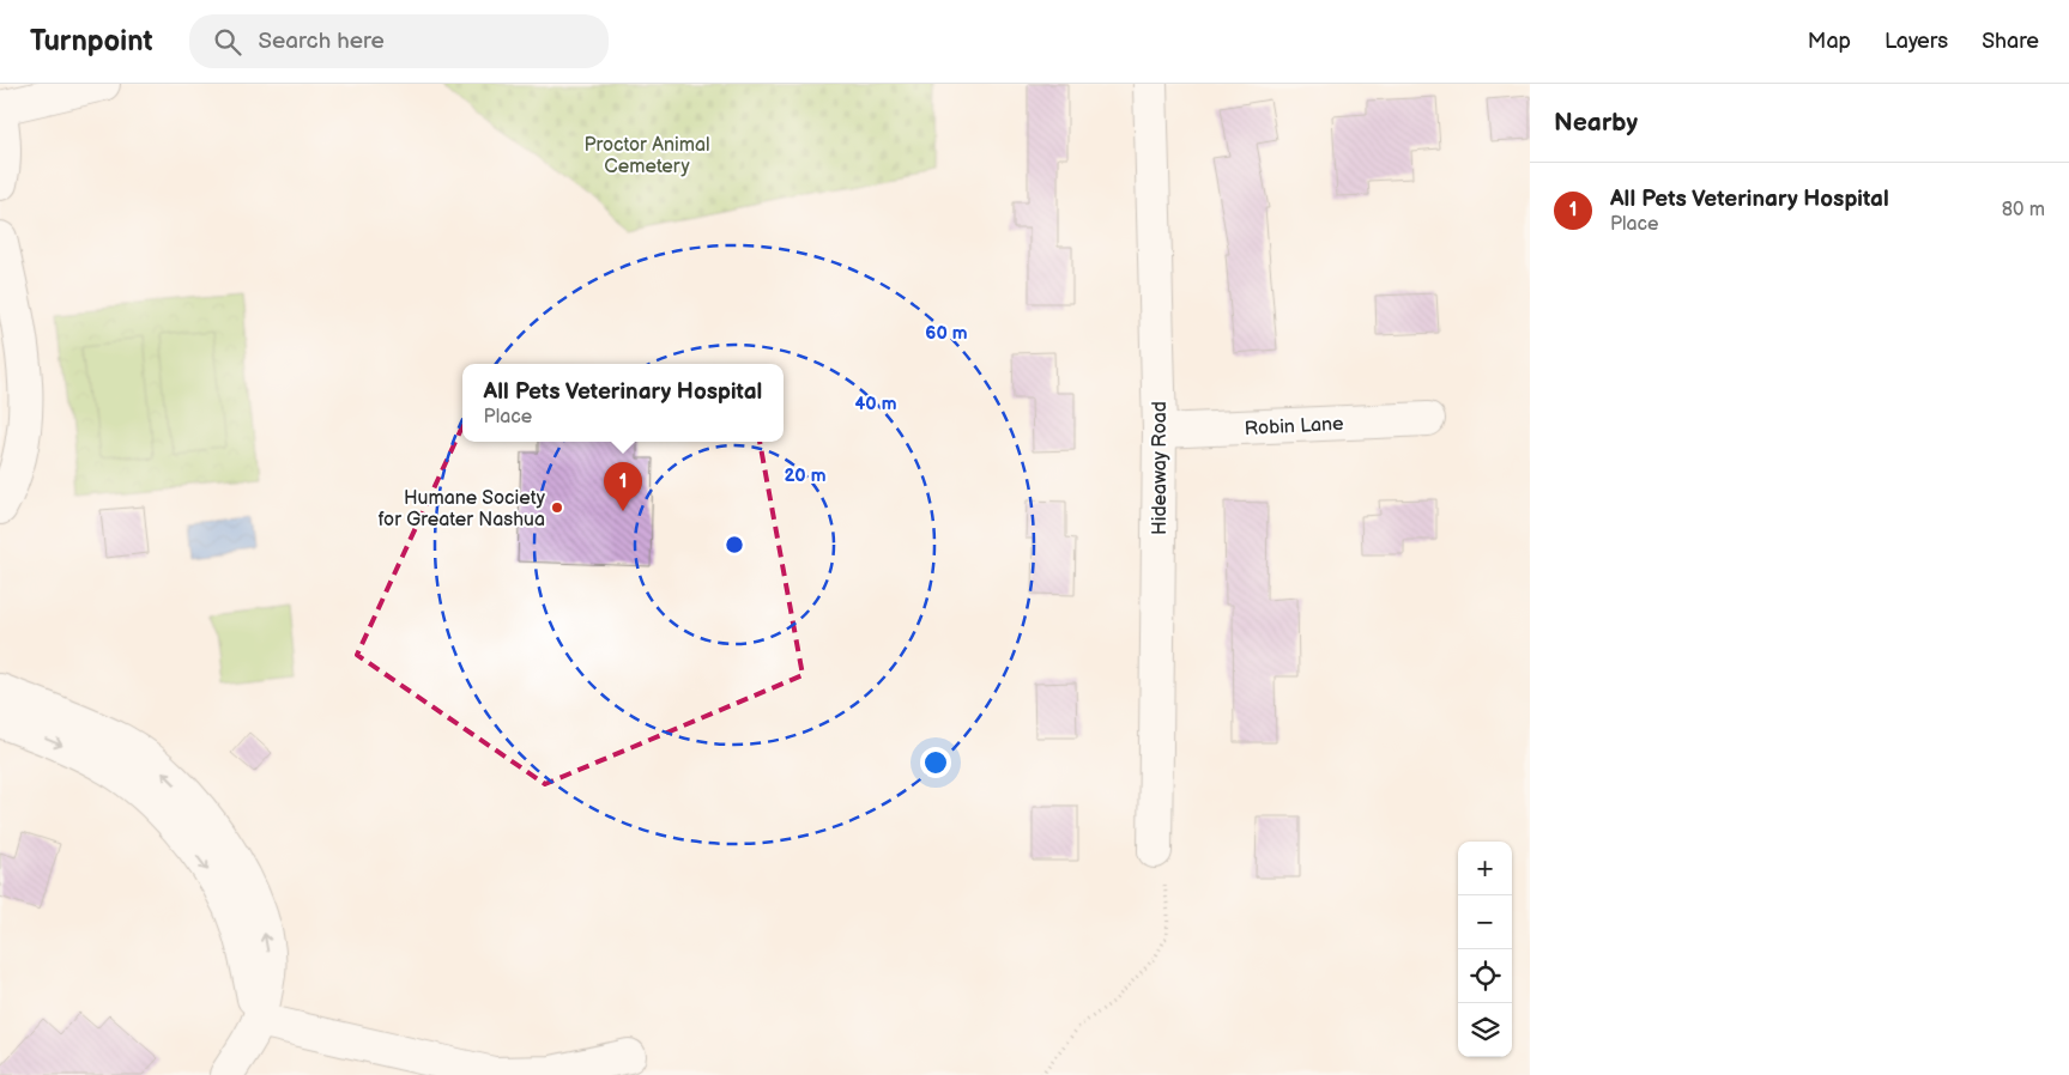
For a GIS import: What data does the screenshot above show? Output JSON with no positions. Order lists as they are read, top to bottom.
{
  "streets": {
    "street": ["Robin Lane", "Hideaway Road"]
  },
  "crossings": [
    ["Robin Lane", "Hideaway Road"]
  ],
  "parks": ["Proctor Animal Cemetery"],
  "places": ["Humane Society for Greater Nashua"],
  "page": {
    "header": "Turnpoint",
    "search": "Search here",
    "nav": ["Map", "Layers", "Share"],
    "heading": "Nearby",
    "list": [
      {
        "mark": "1",
        "name": "All Pets Veterinary Hospital",
        "note": "Place",
        "value": "80 m"
      }
    ],
    "popup": ["All Pets Veterinary Hospital", "Place"],
    "pins": "1",
    "map_buttons": ["+", "−"]
  },
  "rings": ["60 m", "40 m", "20 m"]
}
